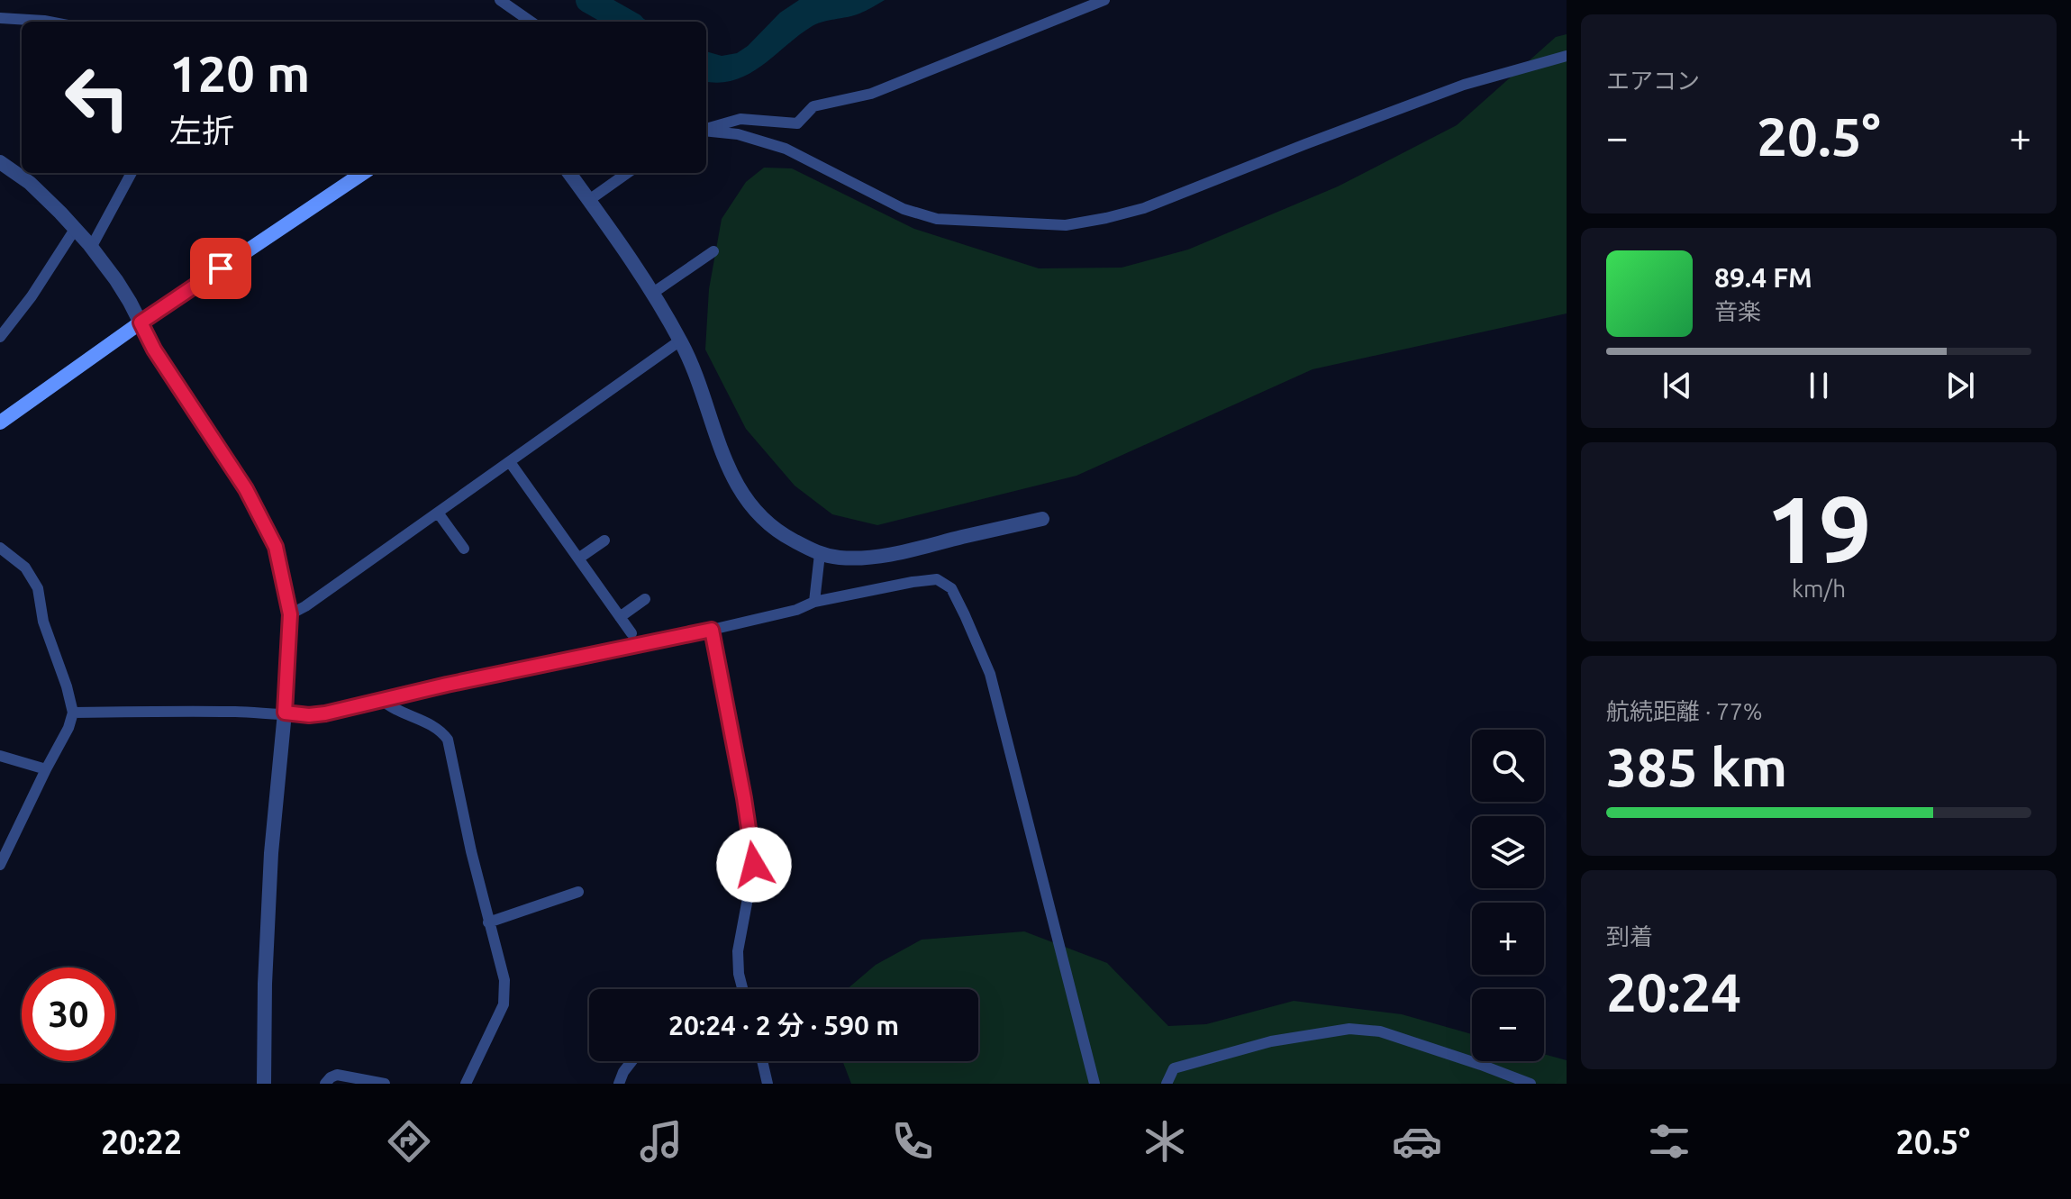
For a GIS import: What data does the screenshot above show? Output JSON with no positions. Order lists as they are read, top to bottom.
{
  "page": {
    "tile": [
      "エアコン",
      ["19", "km/h"],
      ["航続距離 · 77%", "385 km"],
      ["到着", "20:24"]
    ],
    "turn": ["120 m", "左折"],
    "heat": ["−", "20.5°", "+"],
    "song": ["89.4 FM", "音楽"],
    "map_buttons": ["+", "−"],
    "limit": "30",
    "trip": "20:24 · 2 分 · 590 m",
    "tabs": ["20:22", "20.5°"]
  }
}
